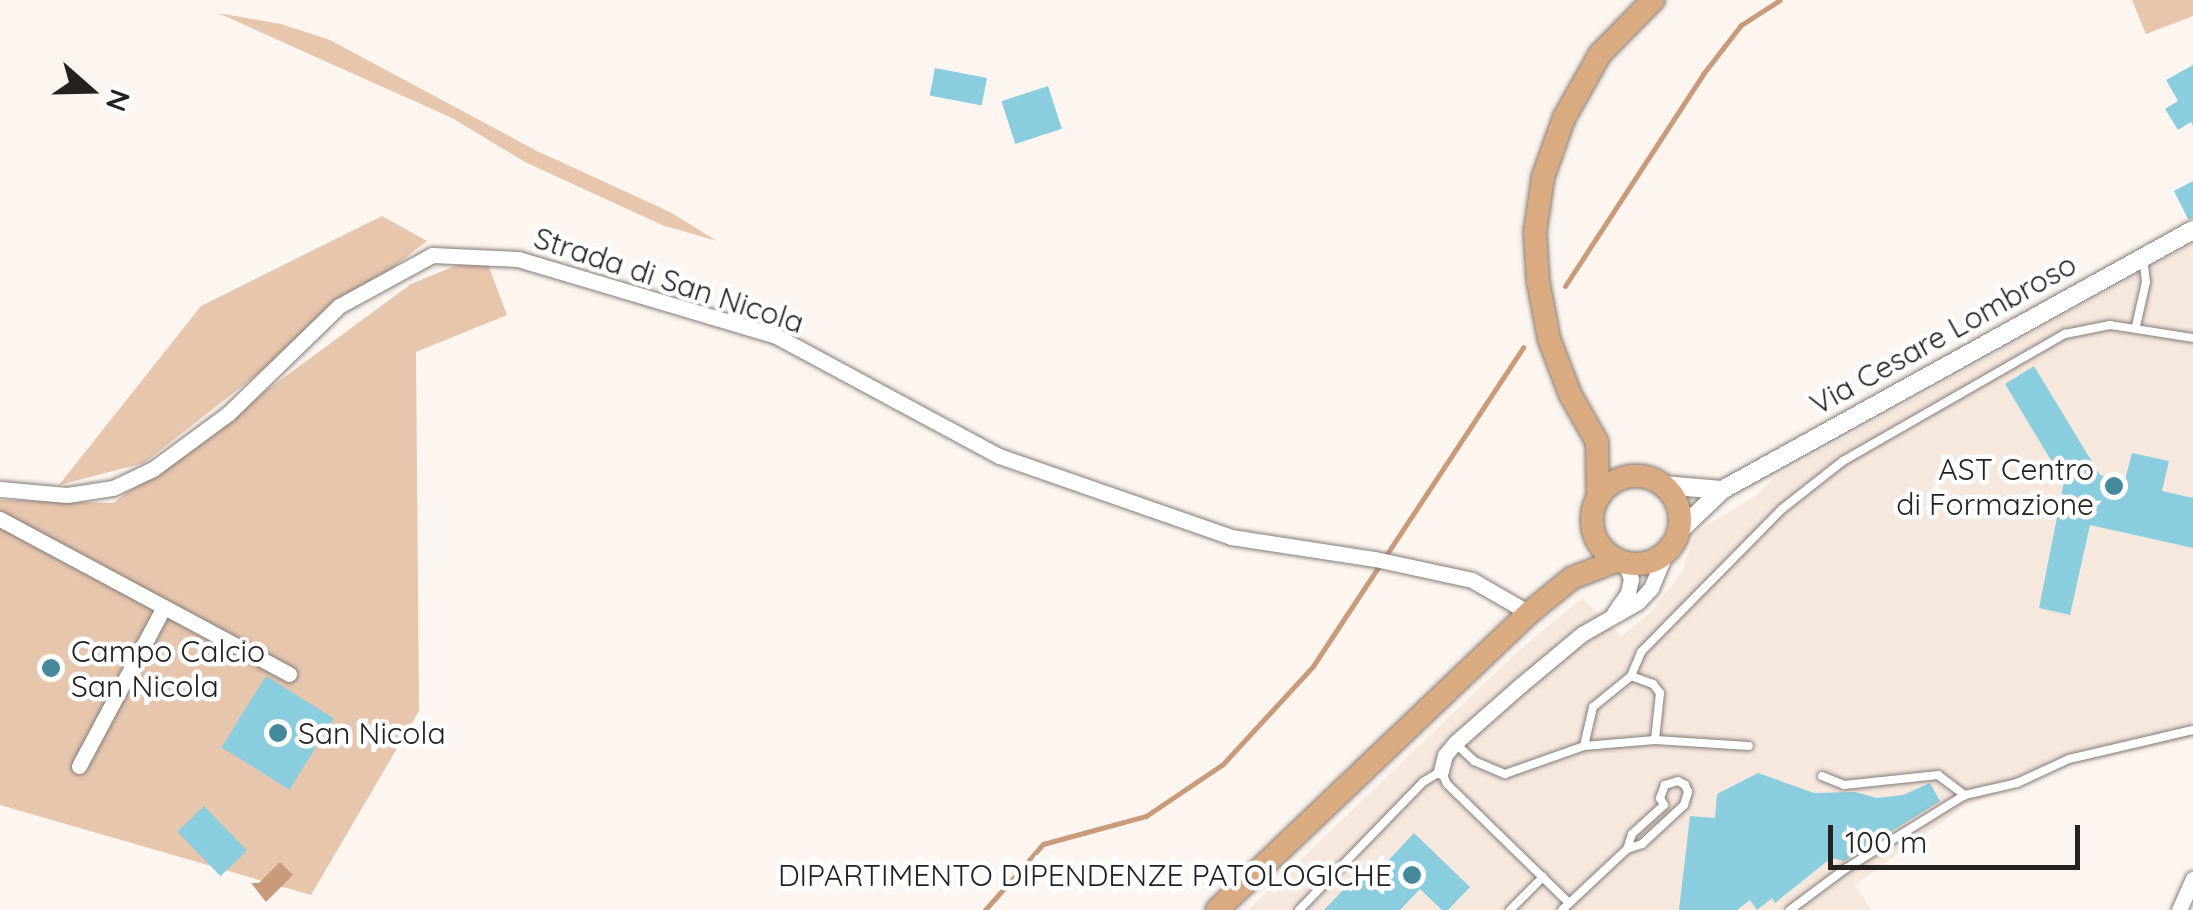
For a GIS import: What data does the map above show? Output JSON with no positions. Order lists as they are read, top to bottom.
{
  "streets": {
    "street": ["Strada di San Nicola", "Via Cesare Lombroso"]
  },
  "places": [
    "AST Centro di Formazione",
    "Campo Calcio San Nicola",
    "San Nicola",
    "DIPARTIMENTO DIPENDENZE PATOLOGICHE"
  ],
  "scale_bar": "100 m",
  "north": "right"
}
